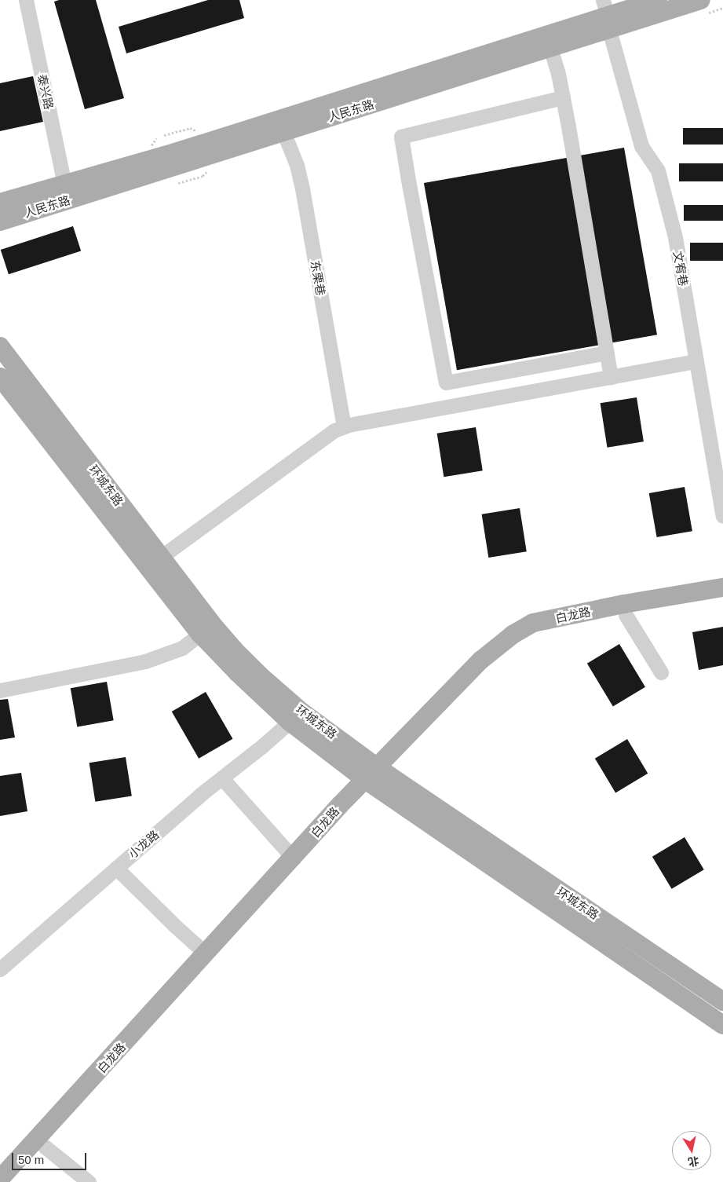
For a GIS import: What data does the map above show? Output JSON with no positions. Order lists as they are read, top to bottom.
{
  "streets": {
    "main road": ["人民东路", "环城东路", "白龙路"],
    "street": [
      "泰兴路",
      "文宥巷",
      "东栗巷",
      "小龙路"
    ]
  },
  "crossings": [
    ["泰兴路", "人民东路"],
    ["人民东路", "文宥巷"],
    ["人民东路", "东栗巷"],
    ["环城东路", "白龙路"],
    ["环城东路", "小龙路"]
  ],
  "scale_bar": "50 m",
  "north": "bottom"
}
